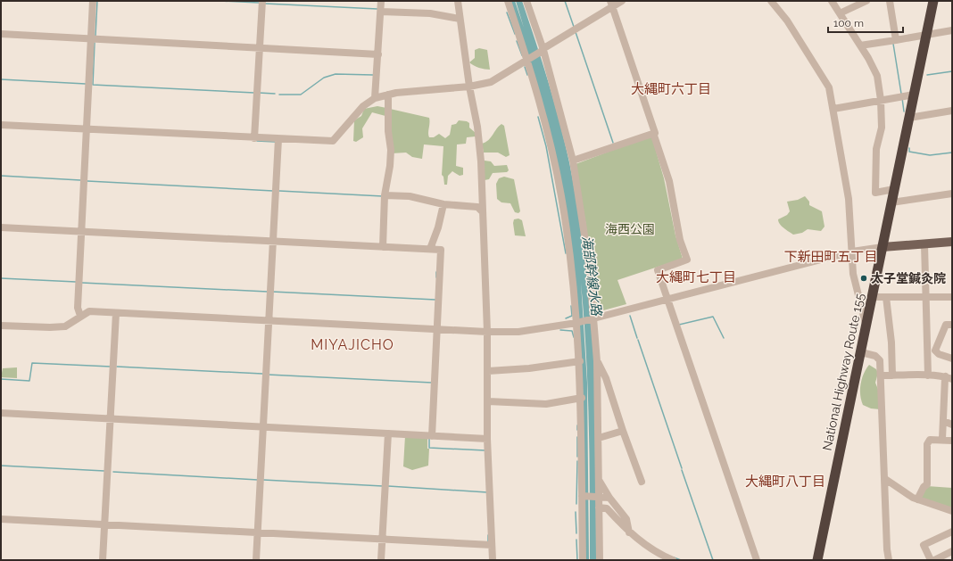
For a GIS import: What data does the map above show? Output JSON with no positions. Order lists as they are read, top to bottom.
{
  "streets": {
    "highway": ["National Highway Route 155"]
  },
  "districts": [
    "大縄町六丁目",
    "下新田町五丁目",
    "大縄町七丁目",
    "MIYAJICHO",
    "大縄町八丁目"
  ],
  "water": ["海部幹線水路"],
  "parks": ["海西公園"],
  "places": ["太子堂鍼灸院"],
  "scale_bar": "100 m"
}
